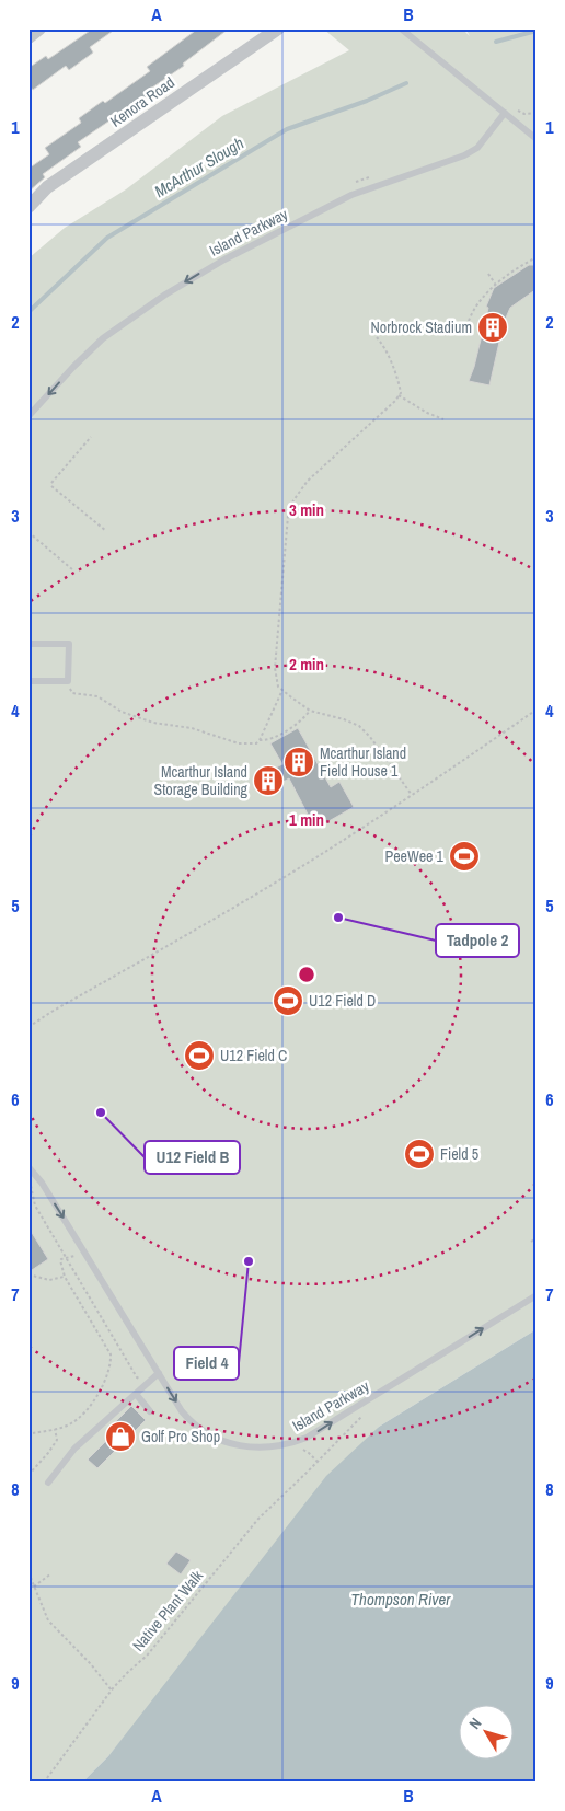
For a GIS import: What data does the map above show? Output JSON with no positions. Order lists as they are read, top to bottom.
{
  "streets": {
    "street": ["Kenora Road"],
    "lane": ["Island Parkway"],
    "path": ["Native Plant Walk"]
  },
  "water": ["McArthur Slough", "Thompson River"],
  "places": {
    "building": ["Norbrock Stadium", "Mcarthur Island Field House 1", "Mcarthur Island Storage Building"],
    "sports": [
      "PeeWee 1",
      "U12 Field D",
      "U12 Field C",
      "Field 5"
    ],
    "other": ["Tadpole 2", "U12 Field B", "Field 4"],
    "shop": ["Golf Pro Shop"]
  },
  "north": "top left",
  "grid": {
    "columns": ["A", "B"],
    "rows": [
      "1",
      "2",
      "3",
      "4",
      "5",
      "6",
      "7",
      "8",
      "9"
    ]
  },
  "rings": ["3 min", "2 min", "1 min"]
}
